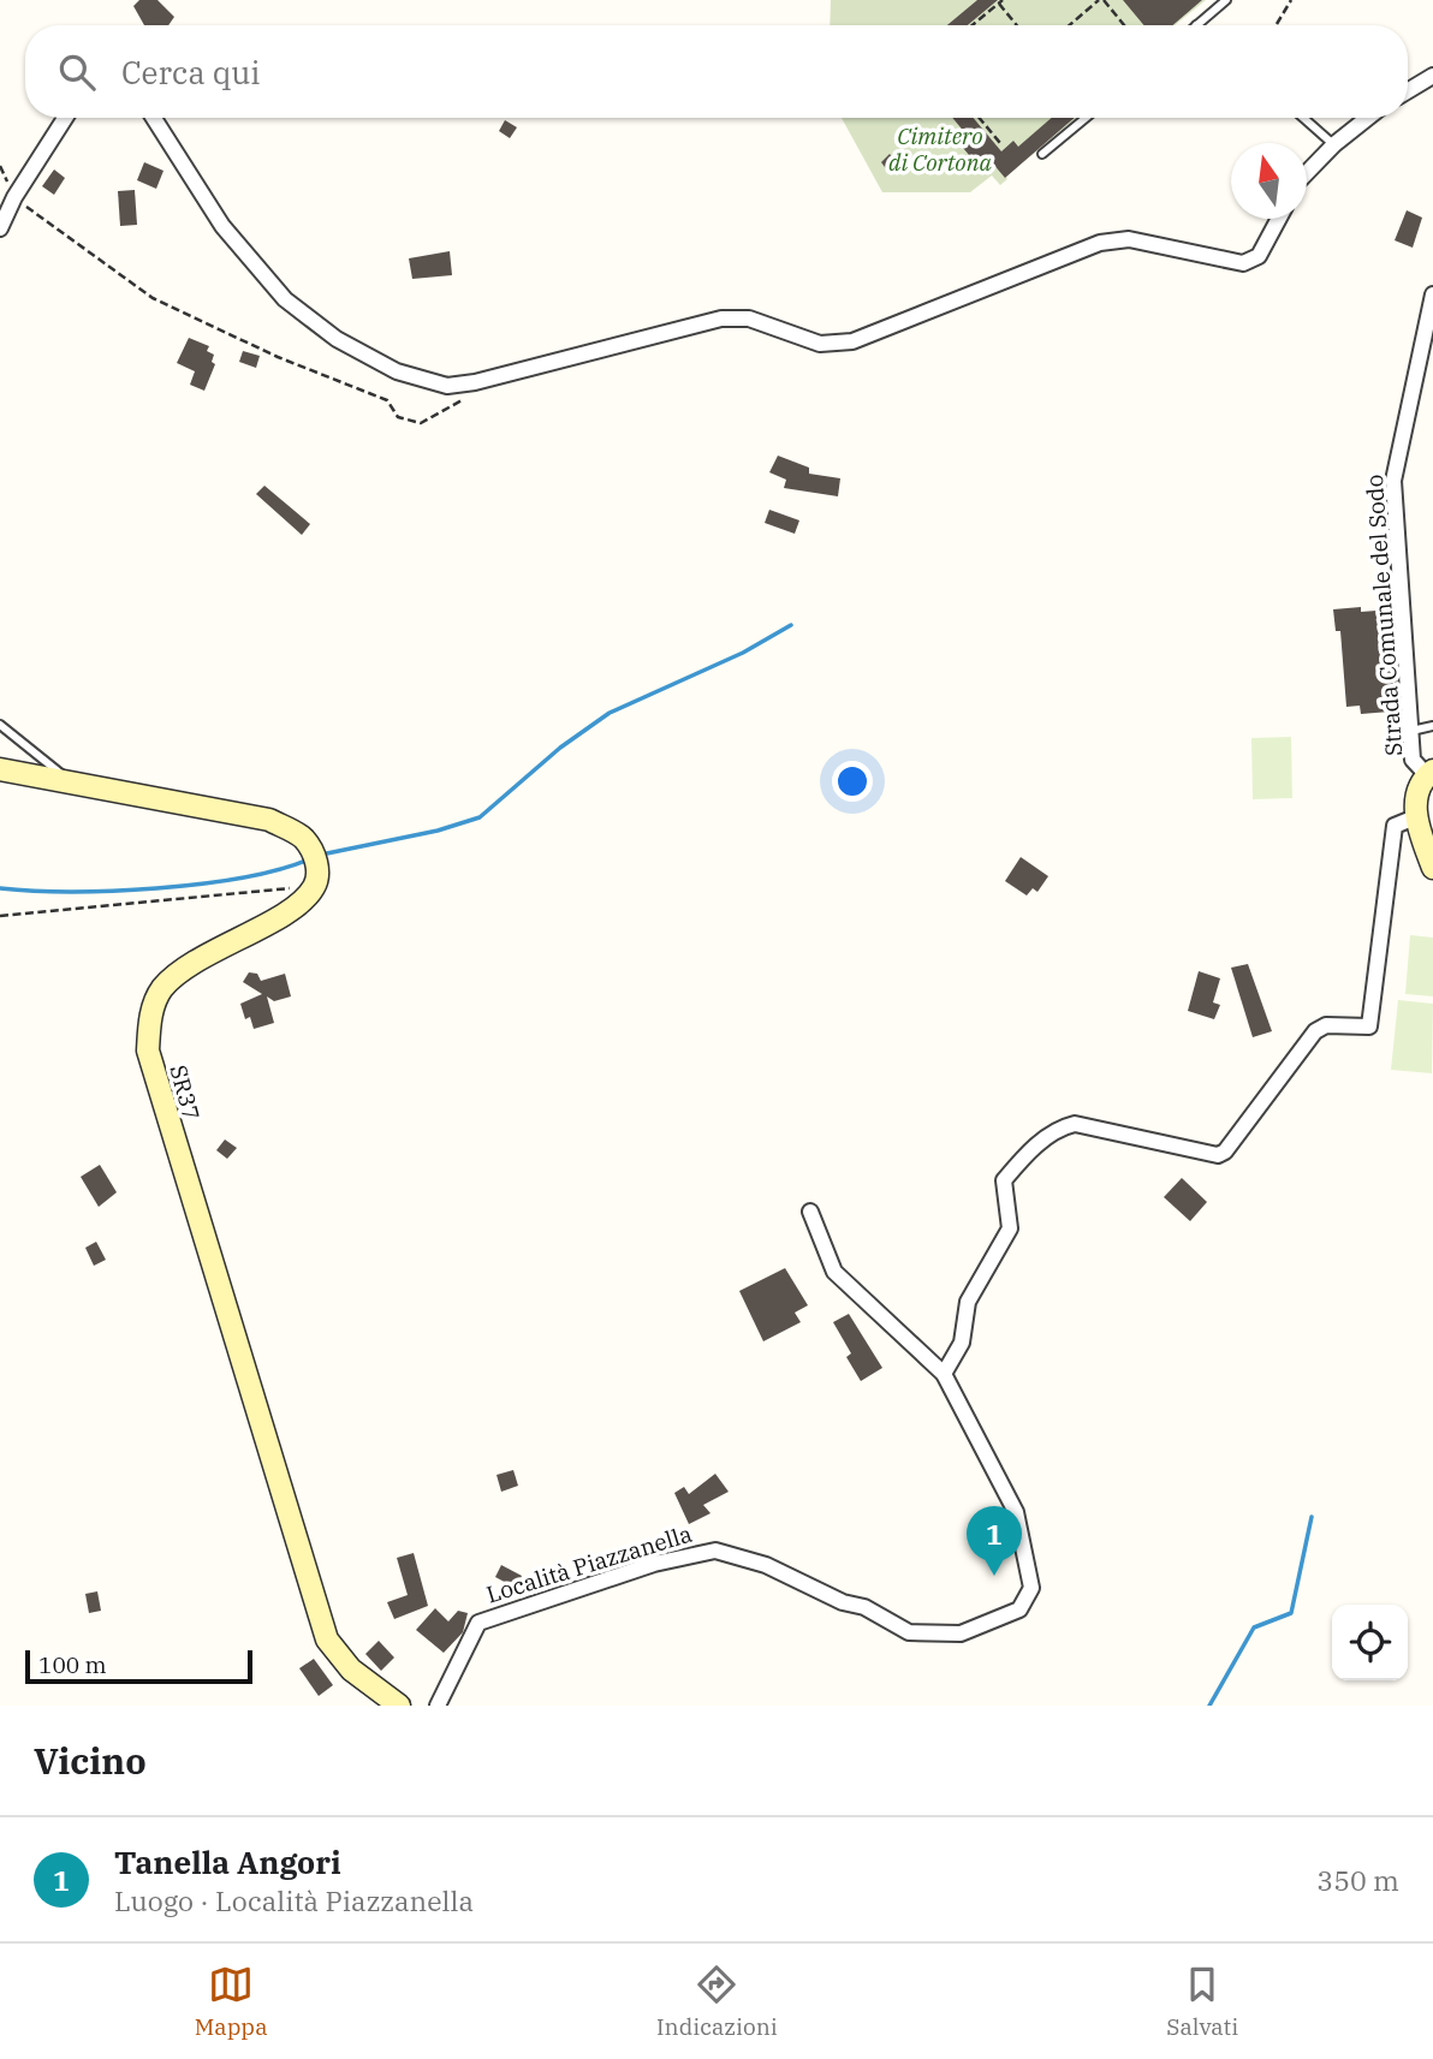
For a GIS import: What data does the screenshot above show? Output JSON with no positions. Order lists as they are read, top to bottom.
{
  "streets": {
    "street": ["Strada Comunale del Sodo", "SR37", "Località Piazzanella"]
  },
  "parks": ["Cimitero di Cortona"],
  "scale_bar": "100 m",
  "north": "top",
  "page": {
    "search": "Cerca qui",
    "pins": "1",
    "scale": "100 m",
    "heading": "Vicino",
    "list": [
      {
        "mark": "1",
        "name": "Tanella Angori",
        "note": "Luogo · Località Piazzanella",
        "value": "350 m"
      }
    ],
    "nav": ["Mappa", "Indicazioni", "Salvati"]
  }
}
